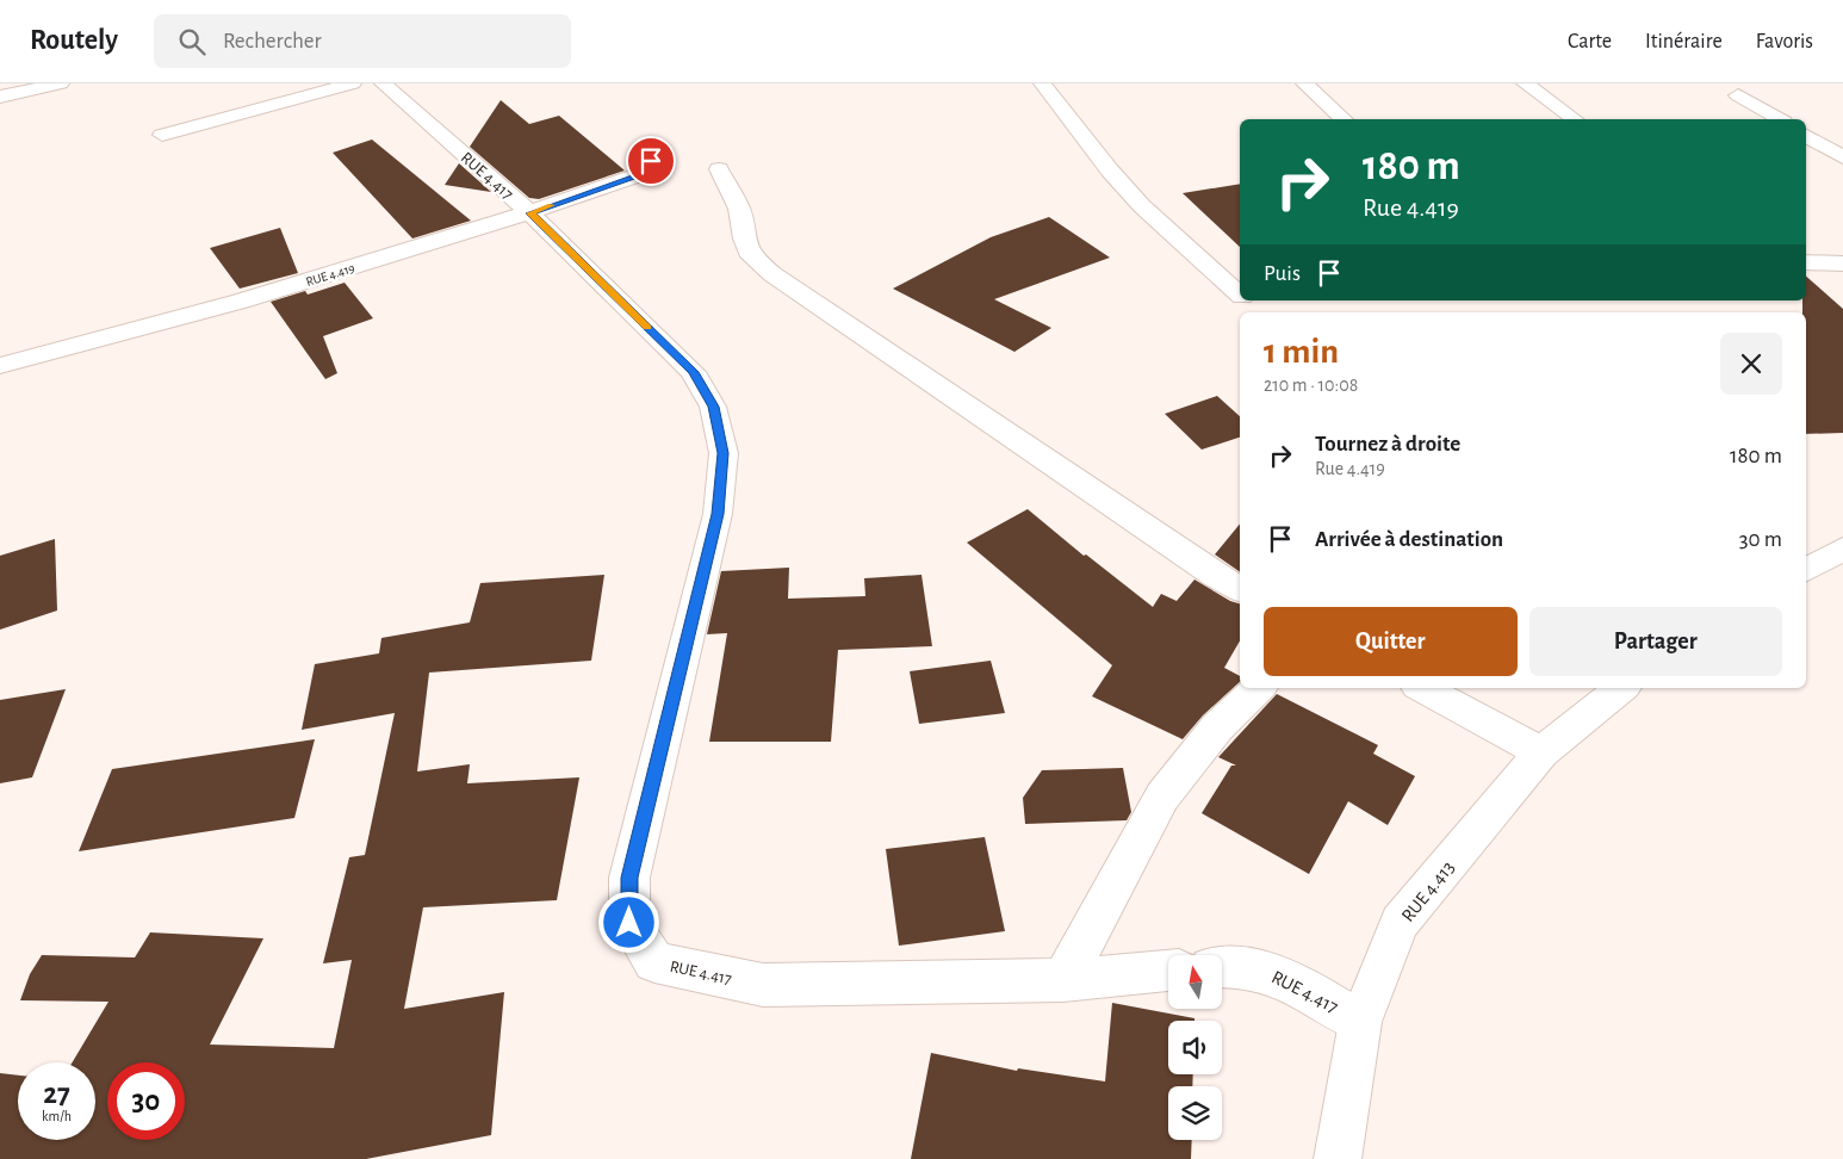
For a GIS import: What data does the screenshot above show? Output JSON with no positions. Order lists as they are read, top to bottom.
{
  "streets": {
    "street": ["RUE 4.417", "RUE 4.419", "RUE 4.413"]
  },
  "crossings": [
    ["RUE 4.417", "RUE 4.419"],
    ["RUE 4.417", "RUE 4.413"]
  ],
  "north": "top",
  "page": {
    "header": "Routely",
    "search": "Rechercher",
    "nav": ["Carte", "Itinéraire", "Favoris"],
    "turn": ["180 m", "Rue 4.419"],
    "then": "Puis",
    "heading": ["1 min", "210 m · 10:08"],
    "list": [
      {
        "name": "Tournez à droite",
        "note": "Rue 4.419",
        "value": "180 m"
      },
      {
        "name": "Arrivée à destination",
        "value": "30 m"
      }
    ],
    "buttons": ["Quitter", "Partager"],
    "speed": "27 km/h",
    "limit": "30"
  }
}
